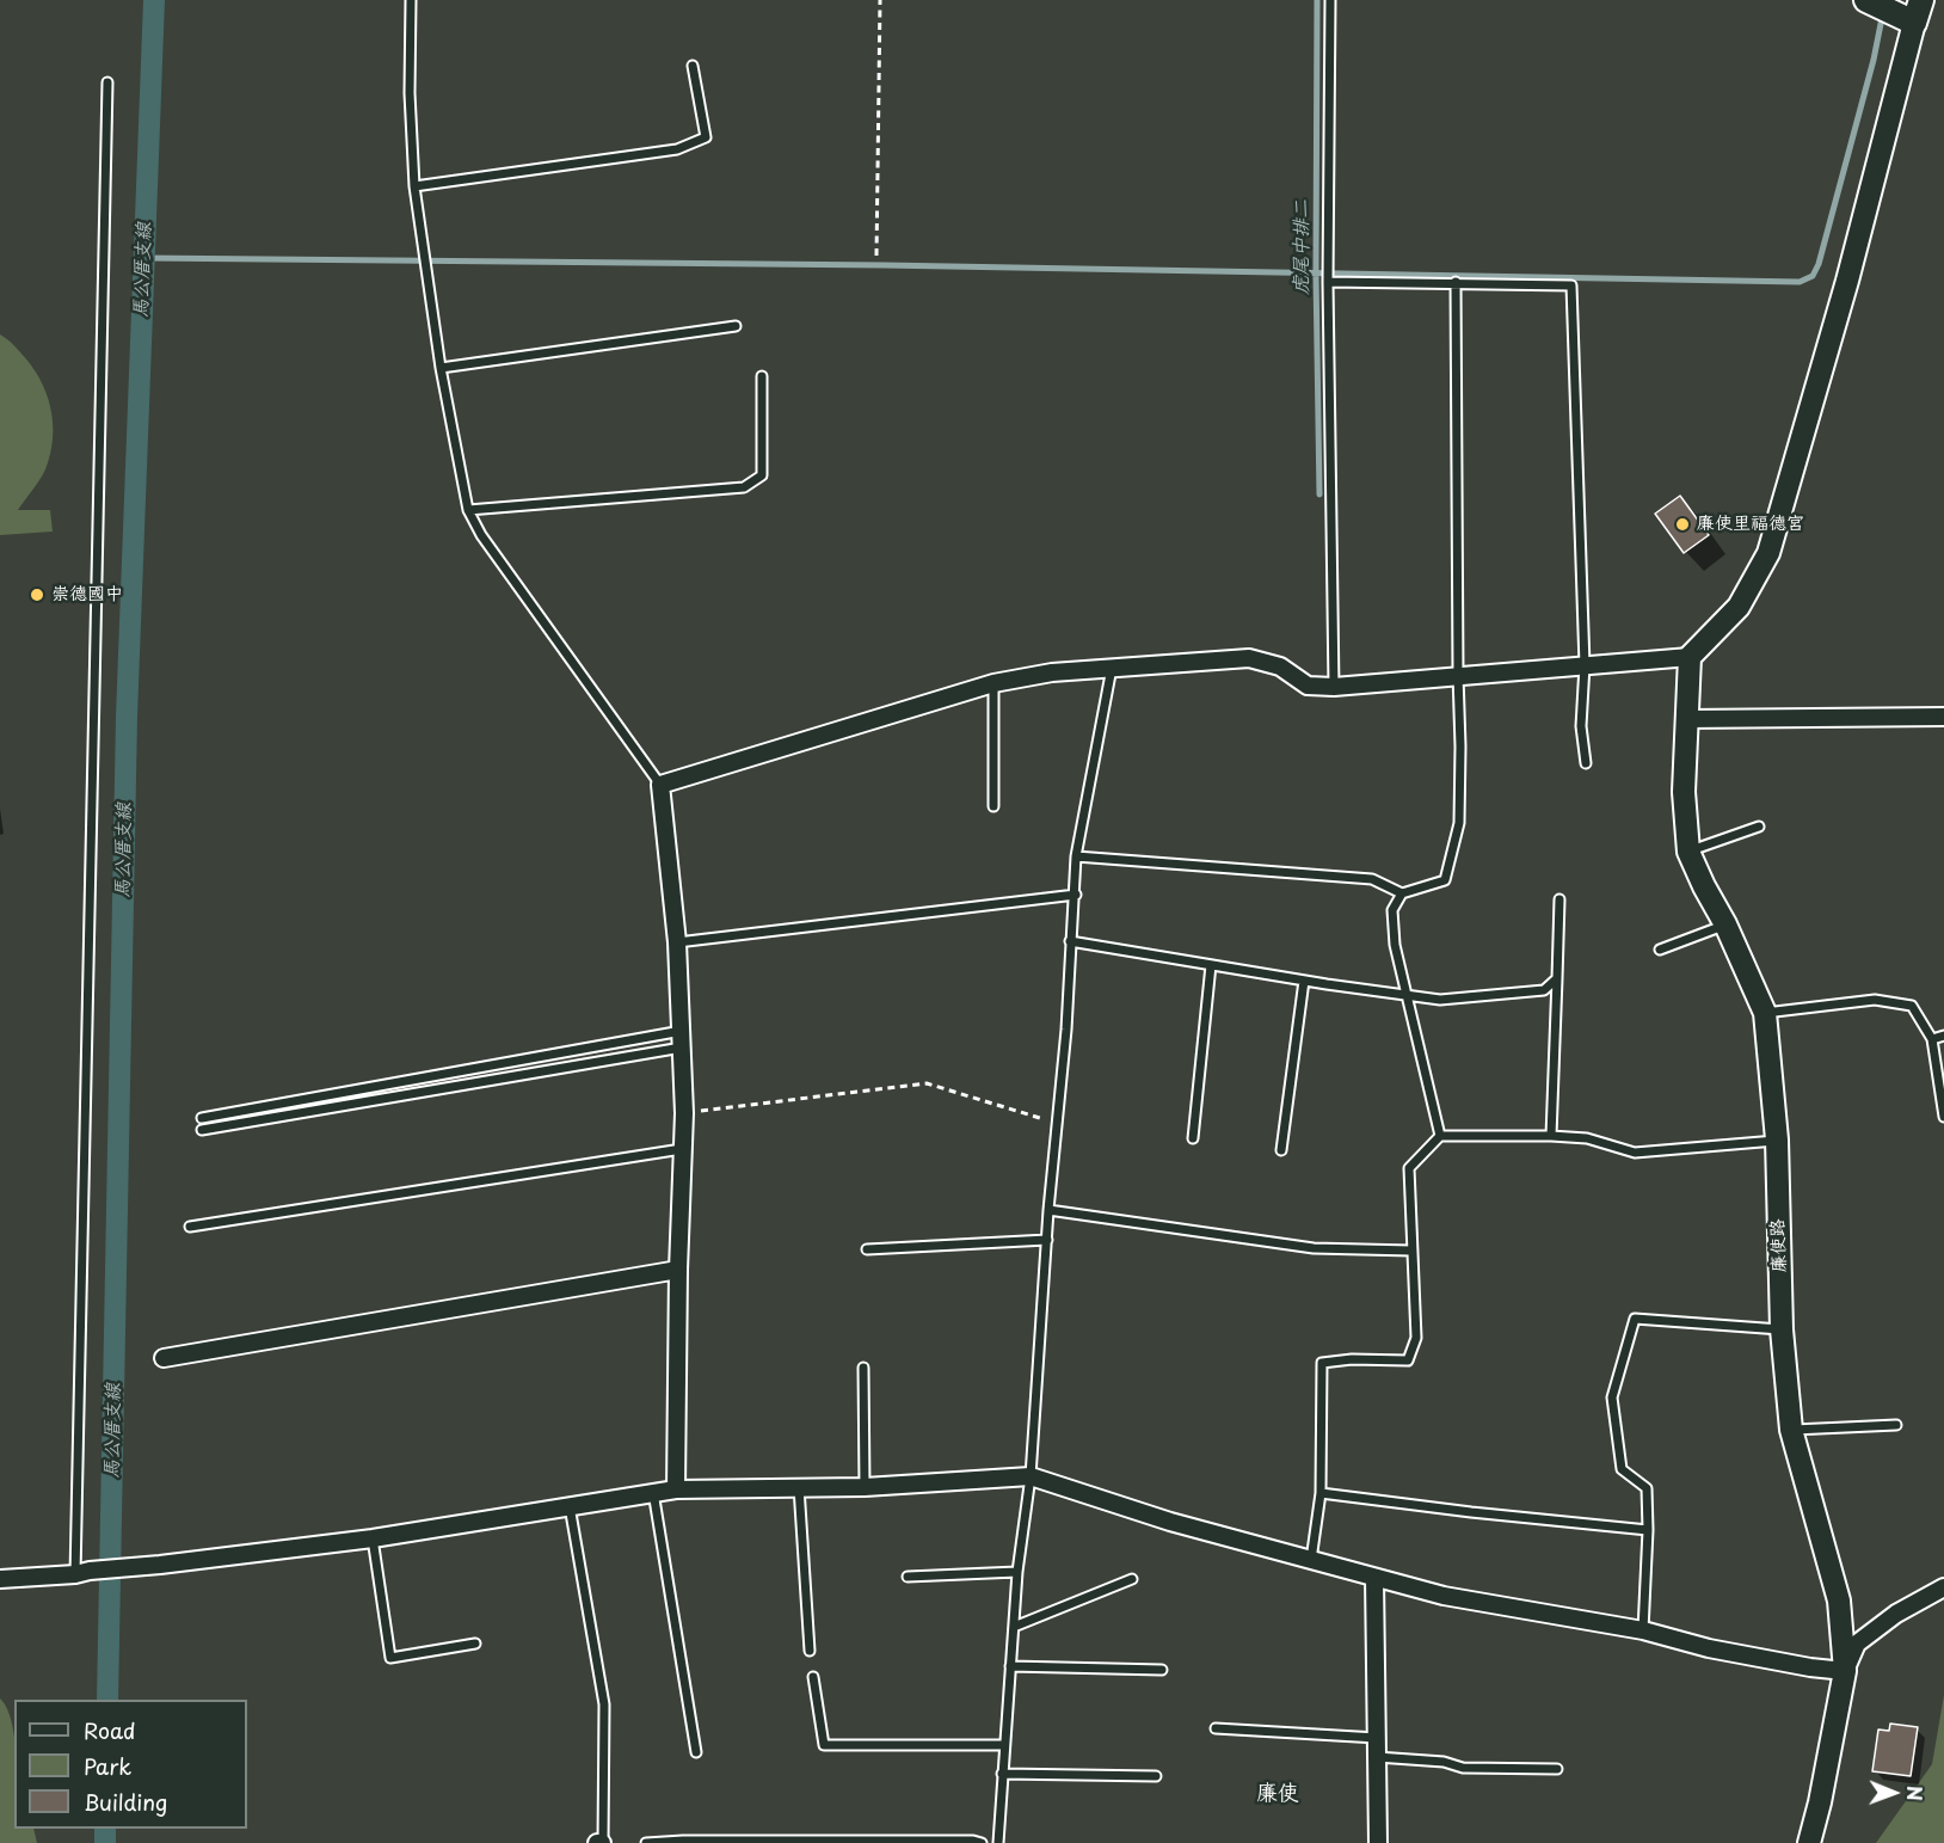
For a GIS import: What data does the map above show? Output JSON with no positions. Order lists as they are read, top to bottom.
{
  "streets": {
    "street": ["廉使路"]
  },
  "districts": ["廉使"],
  "water": ["虎尾中排二", "馬公厝支線"],
  "places": ["廉使里福德宮", "崇德國中"],
  "legend": ["Road", "Park", "Building"],
  "north": "right"
}
